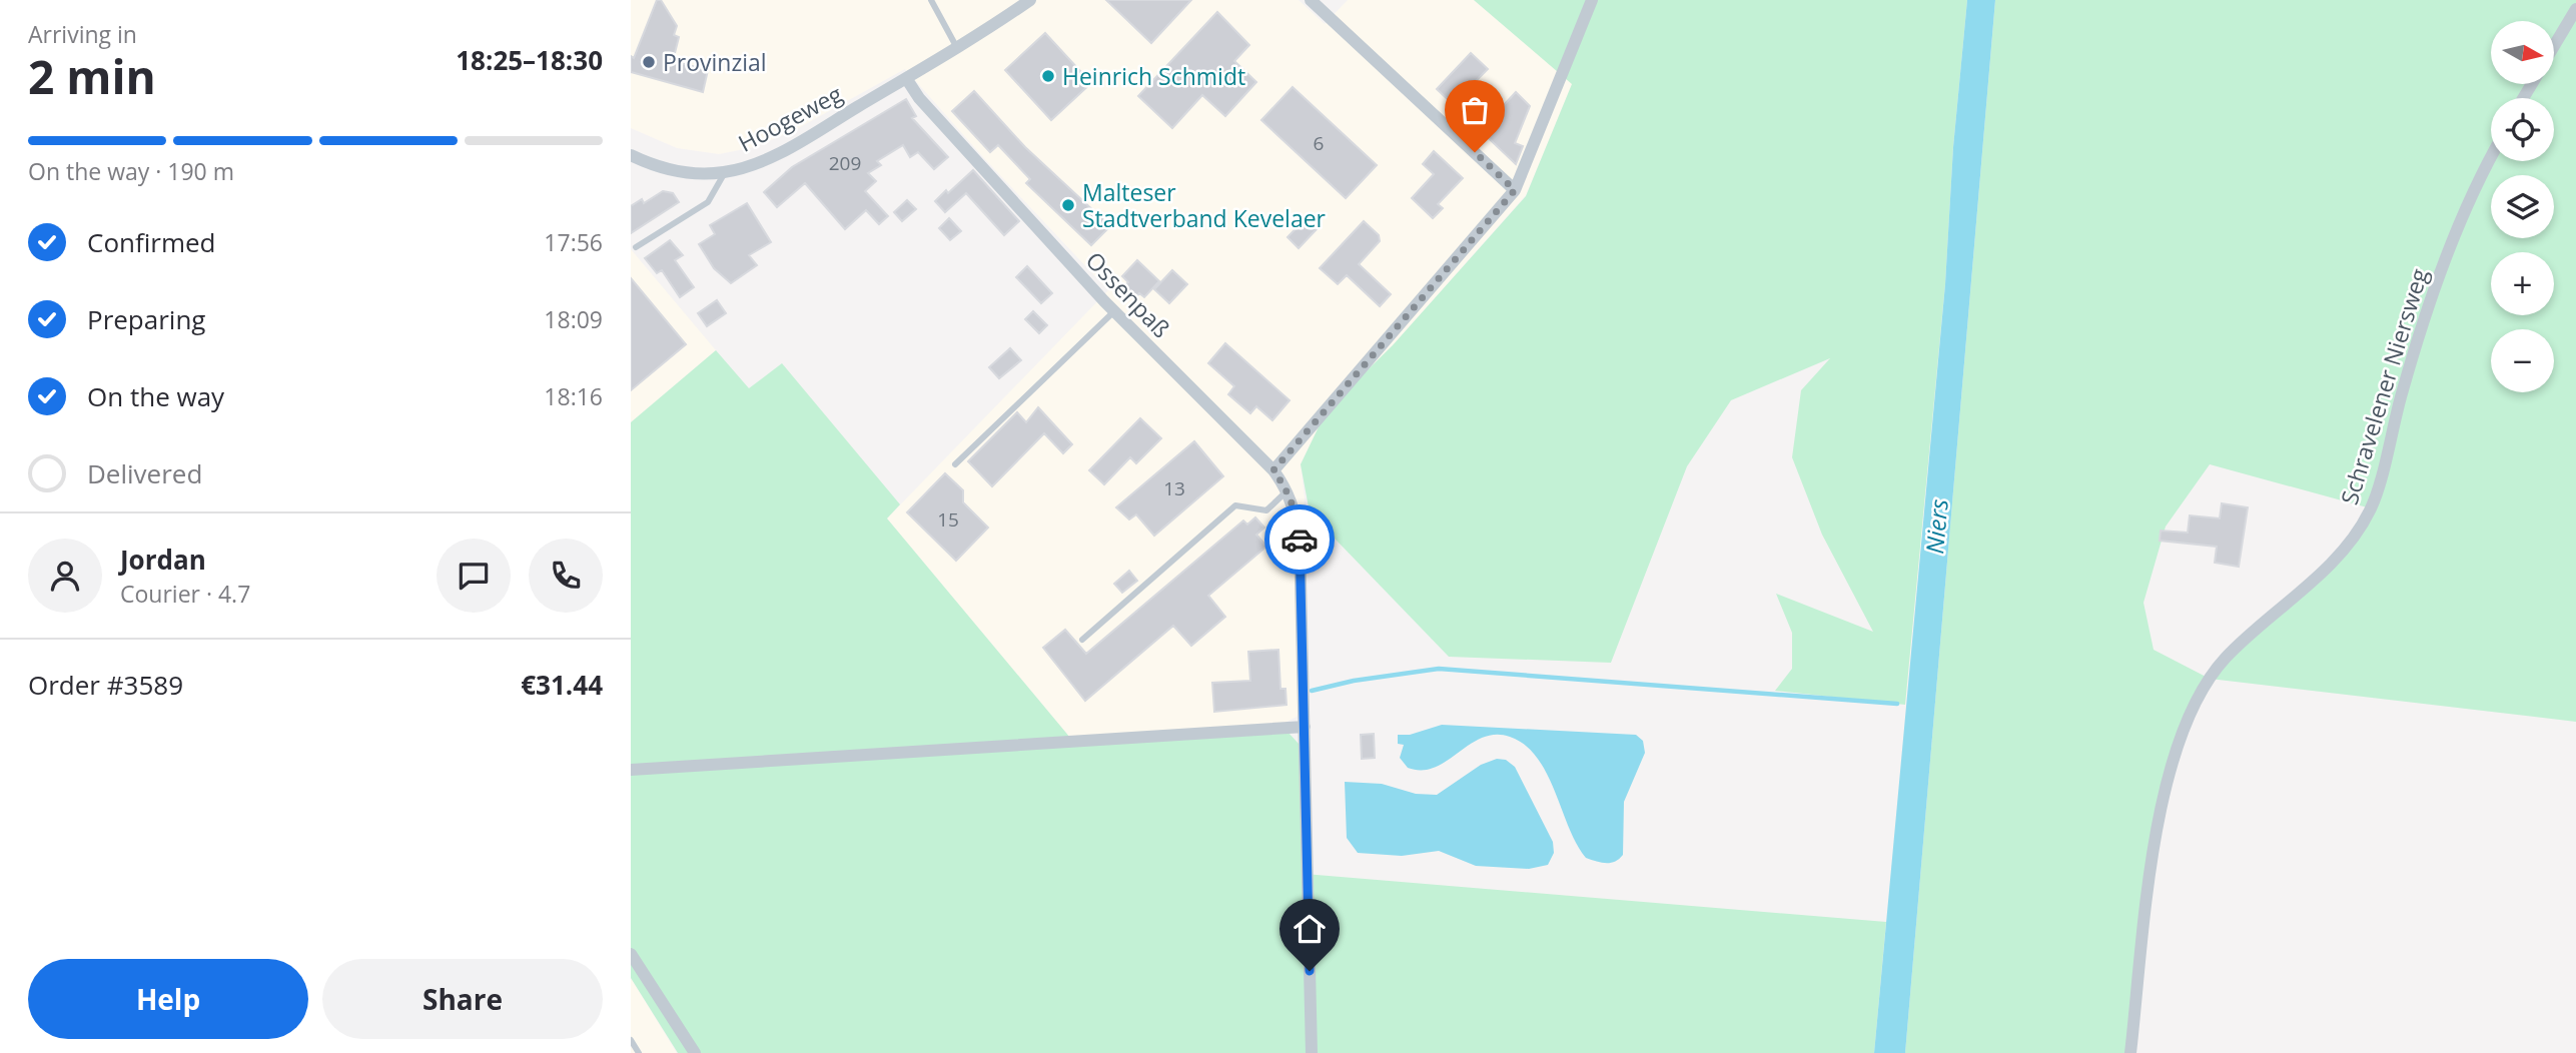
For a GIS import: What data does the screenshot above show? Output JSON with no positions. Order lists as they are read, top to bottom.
{
  "streets": {
    "street": ["Hoogeweg", "Ossenpaß", "Schravelener Niersweg"]
  },
  "crossings": [
    ["Hoogeweg", "Ossenpaß"]
  ],
  "water": ["Niers"],
  "places": ["Provinzial", "Heinrich Schmidt", "Malteser Stadtverband Kevelaer"],
  "house_numbers": [
    "6",
    "209",
    "13",
    "15"
  ],
  "north": "right",
  "page": {
    "heading": ["2 min", "Arriving in", "18:25–18:30"],
    "panel": [
      "Jordan",
      "Courier · 4.7",
      "Order #3589",
      "€31.44"
    ],
    "map_buttons": ["+", "−"],
    "bar": "On the way · 190 m",
    "list": [
      ["Confirmed", "17:56"],
      ["Preparing", "18:09"],
      ["On the way", "18:16"],
      "Delivered"
    ],
    "buttons": ["Help", "Share"]
  }
}
